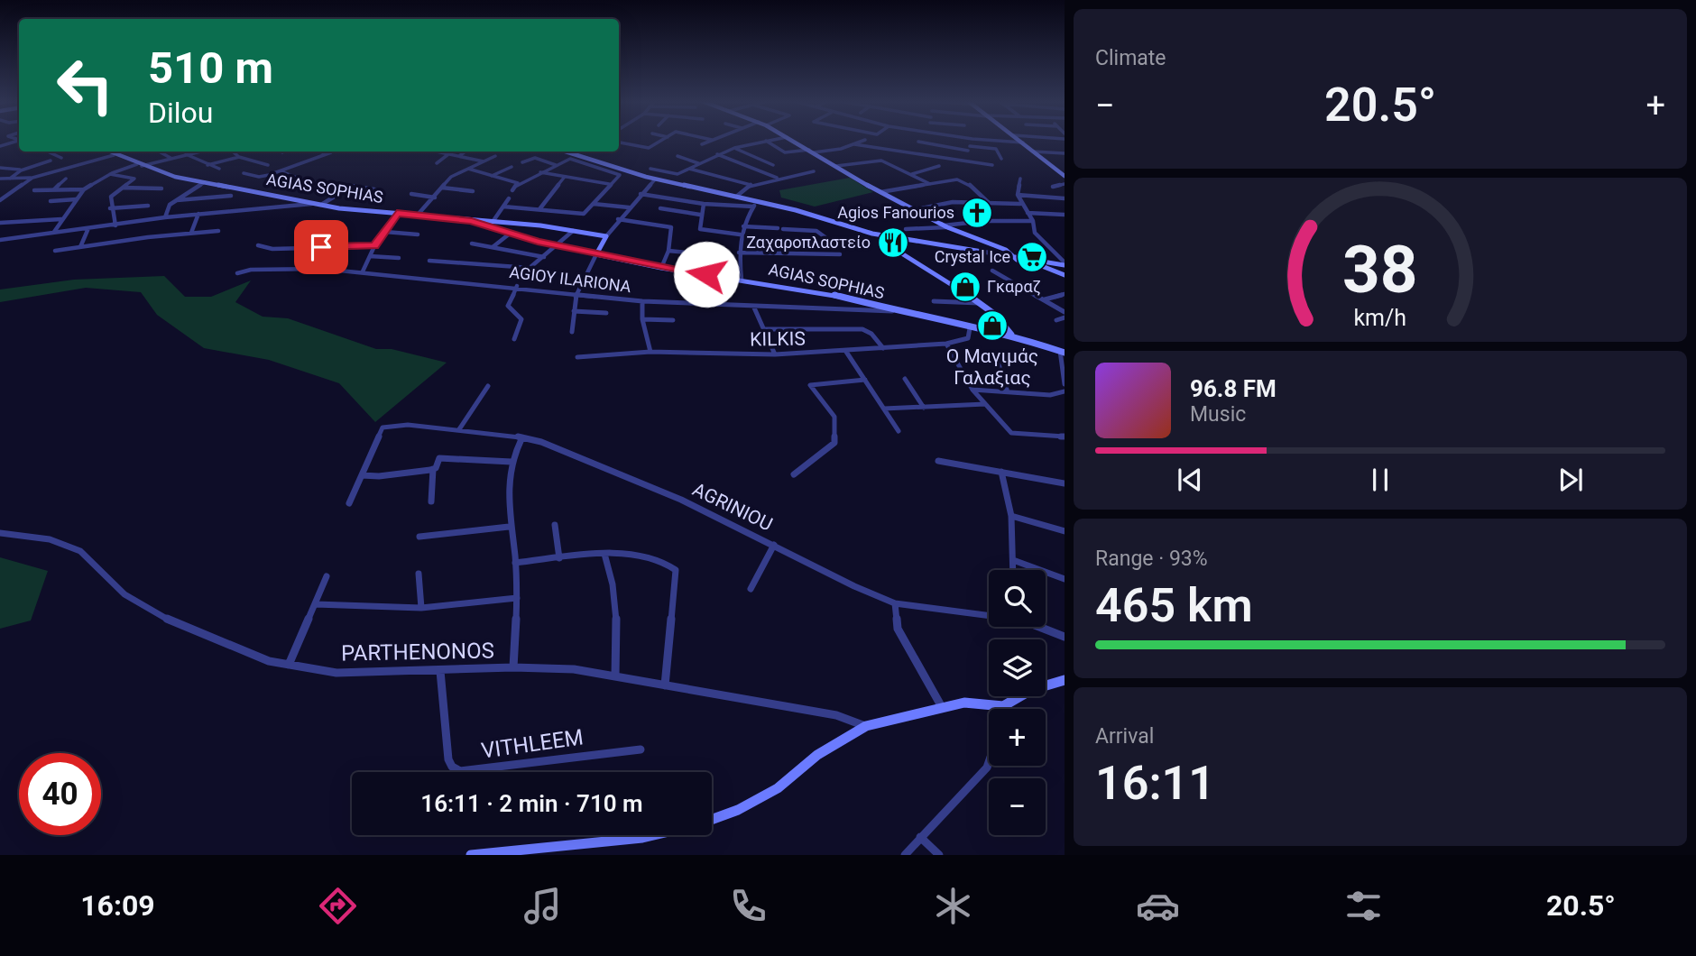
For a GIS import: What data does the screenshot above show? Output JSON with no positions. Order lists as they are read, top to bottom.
{
  "streets": {
    "street": [
      "AGIAS SOPHIAS",
      "AGIOY ILARIONA",
      "KILKIS",
      "AGRINIOU",
      "PARTHENONOS",
      "VITHLEEM"
    ]
  },
  "crossings": [
    ["AGIAS SOPHIAS", "AGIOY ILARIONA"],
    ["AGIAS SOPHIAS", "KILKIS"],
    ["PARTHENONOS", "VITHLEEM"]
  ],
  "places": {
    "church": ["Agios Fanourios"],
    "restaurant": ["Ζαχαροπλαστείο"],
    "supermarket": ["Crystal Ice"],
    "shop": ["Γκαραζ", "Ο Μαγιμάς Γαλαξιας"]
  },
  "page": {
    "tile": [
      "Climate",
      ["Range · 93%", "465 km"],
      ["Arrival", "16:11"]
    ],
    "turn": ["510 m", "Dilou"],
    "heat": ["−", "20.5°", "+"],
    "song": ["96.8 FM", "Music"],
    "map_buttons": ["+", "−"],
    "limit": "40",
    "trip": "16:11 · 2 min · 710 m",
    "tabs": ["16:09", "20.5°"],
    "gauge": ["38", "km/h"]
  }
}
